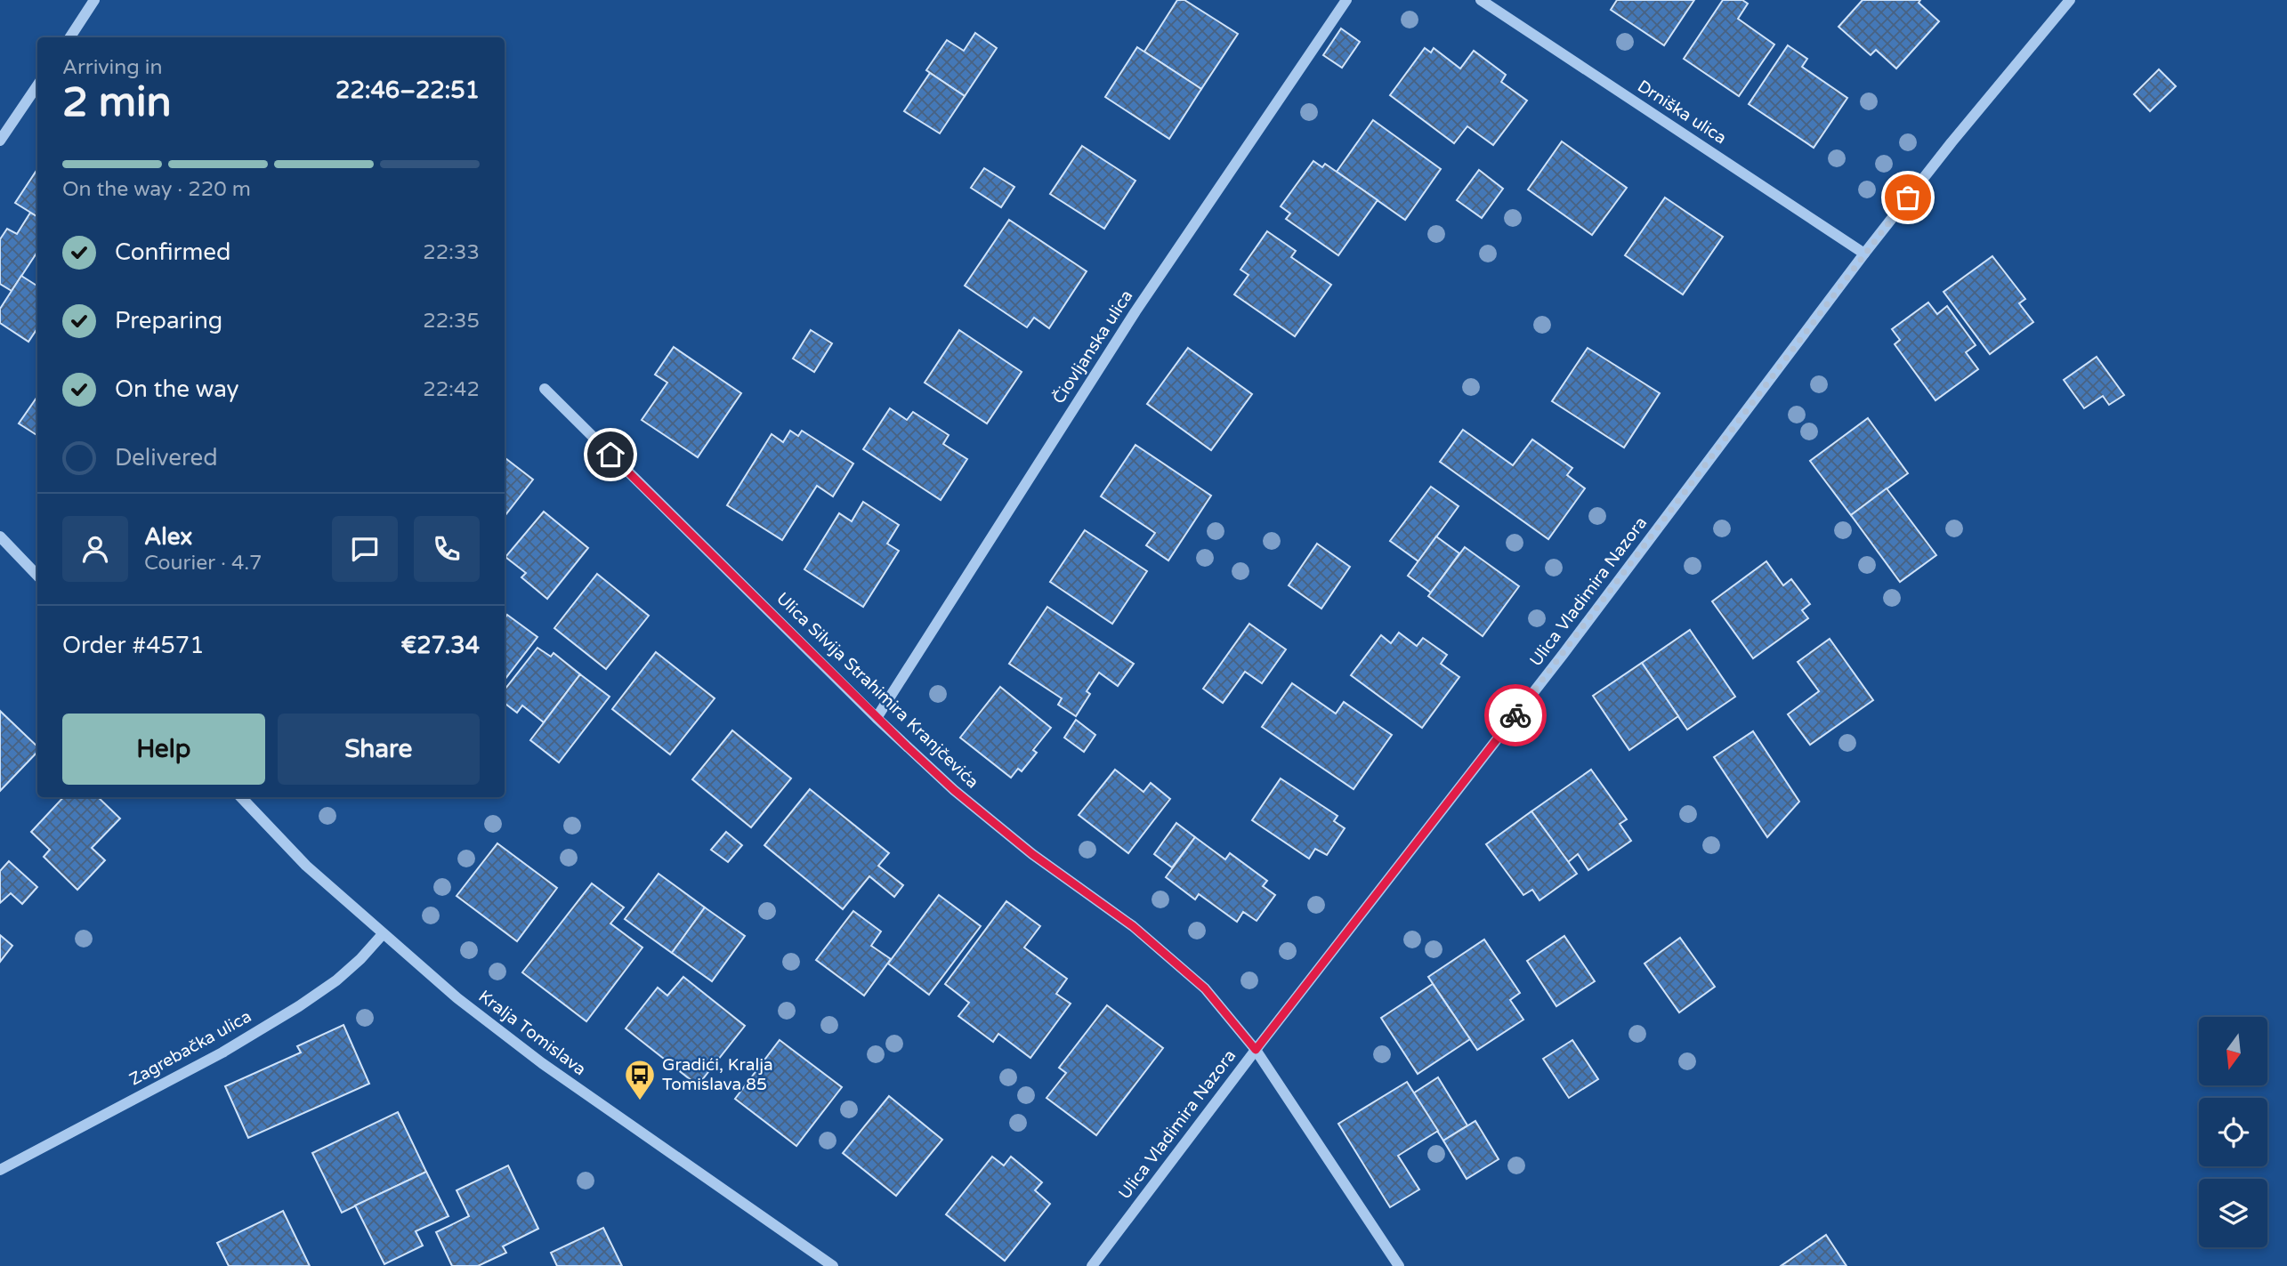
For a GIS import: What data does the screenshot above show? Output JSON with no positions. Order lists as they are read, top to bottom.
{
  "streets": {
    "street": [
      "Drniška ulica",
      "Čiovljanska ulica",
      "Ulica Vladimira Nazora",
      "Ulica Silvija Strahimira Kranjčevića",
      "Kralja Tomislava",
      "Zagrebačka ulica"
    ]
  },
  "crossings": [
    ["Drniška ulica", "Ulica Vladimira Nazora"],
    ["Čiovljanska ulica", "Ulica Silvija Strahimira Kranjčevića"],
    ["Ulica Vladimira Nazora", "Ulica Silvija Strahimira Kranjčevića"],
    ["Kralja Tomislava", "Zagrebačka ulica"]
  ],
  "places": {
    "bus stop": ["Gradići, Kralja Tomislava 85"]
  },
  "north": "bottom",
  "page": {
    "heading": ["2 min", "Arriving in", "22:46–22:51"],
    "panel": [
      "Alex",
      "Courier · 4.7",
      "Order #4571",
      "€27.34"
    ],
    "bar": "On the way · 220 m",
    "list": [
      ["Confirmed", "22:33"],
      ["Preparing", "22:35"],
      ["On the way", "22:42"],
      "Delivered"
    ],
    "buttons": ["Help", "Share"]
  }
}
